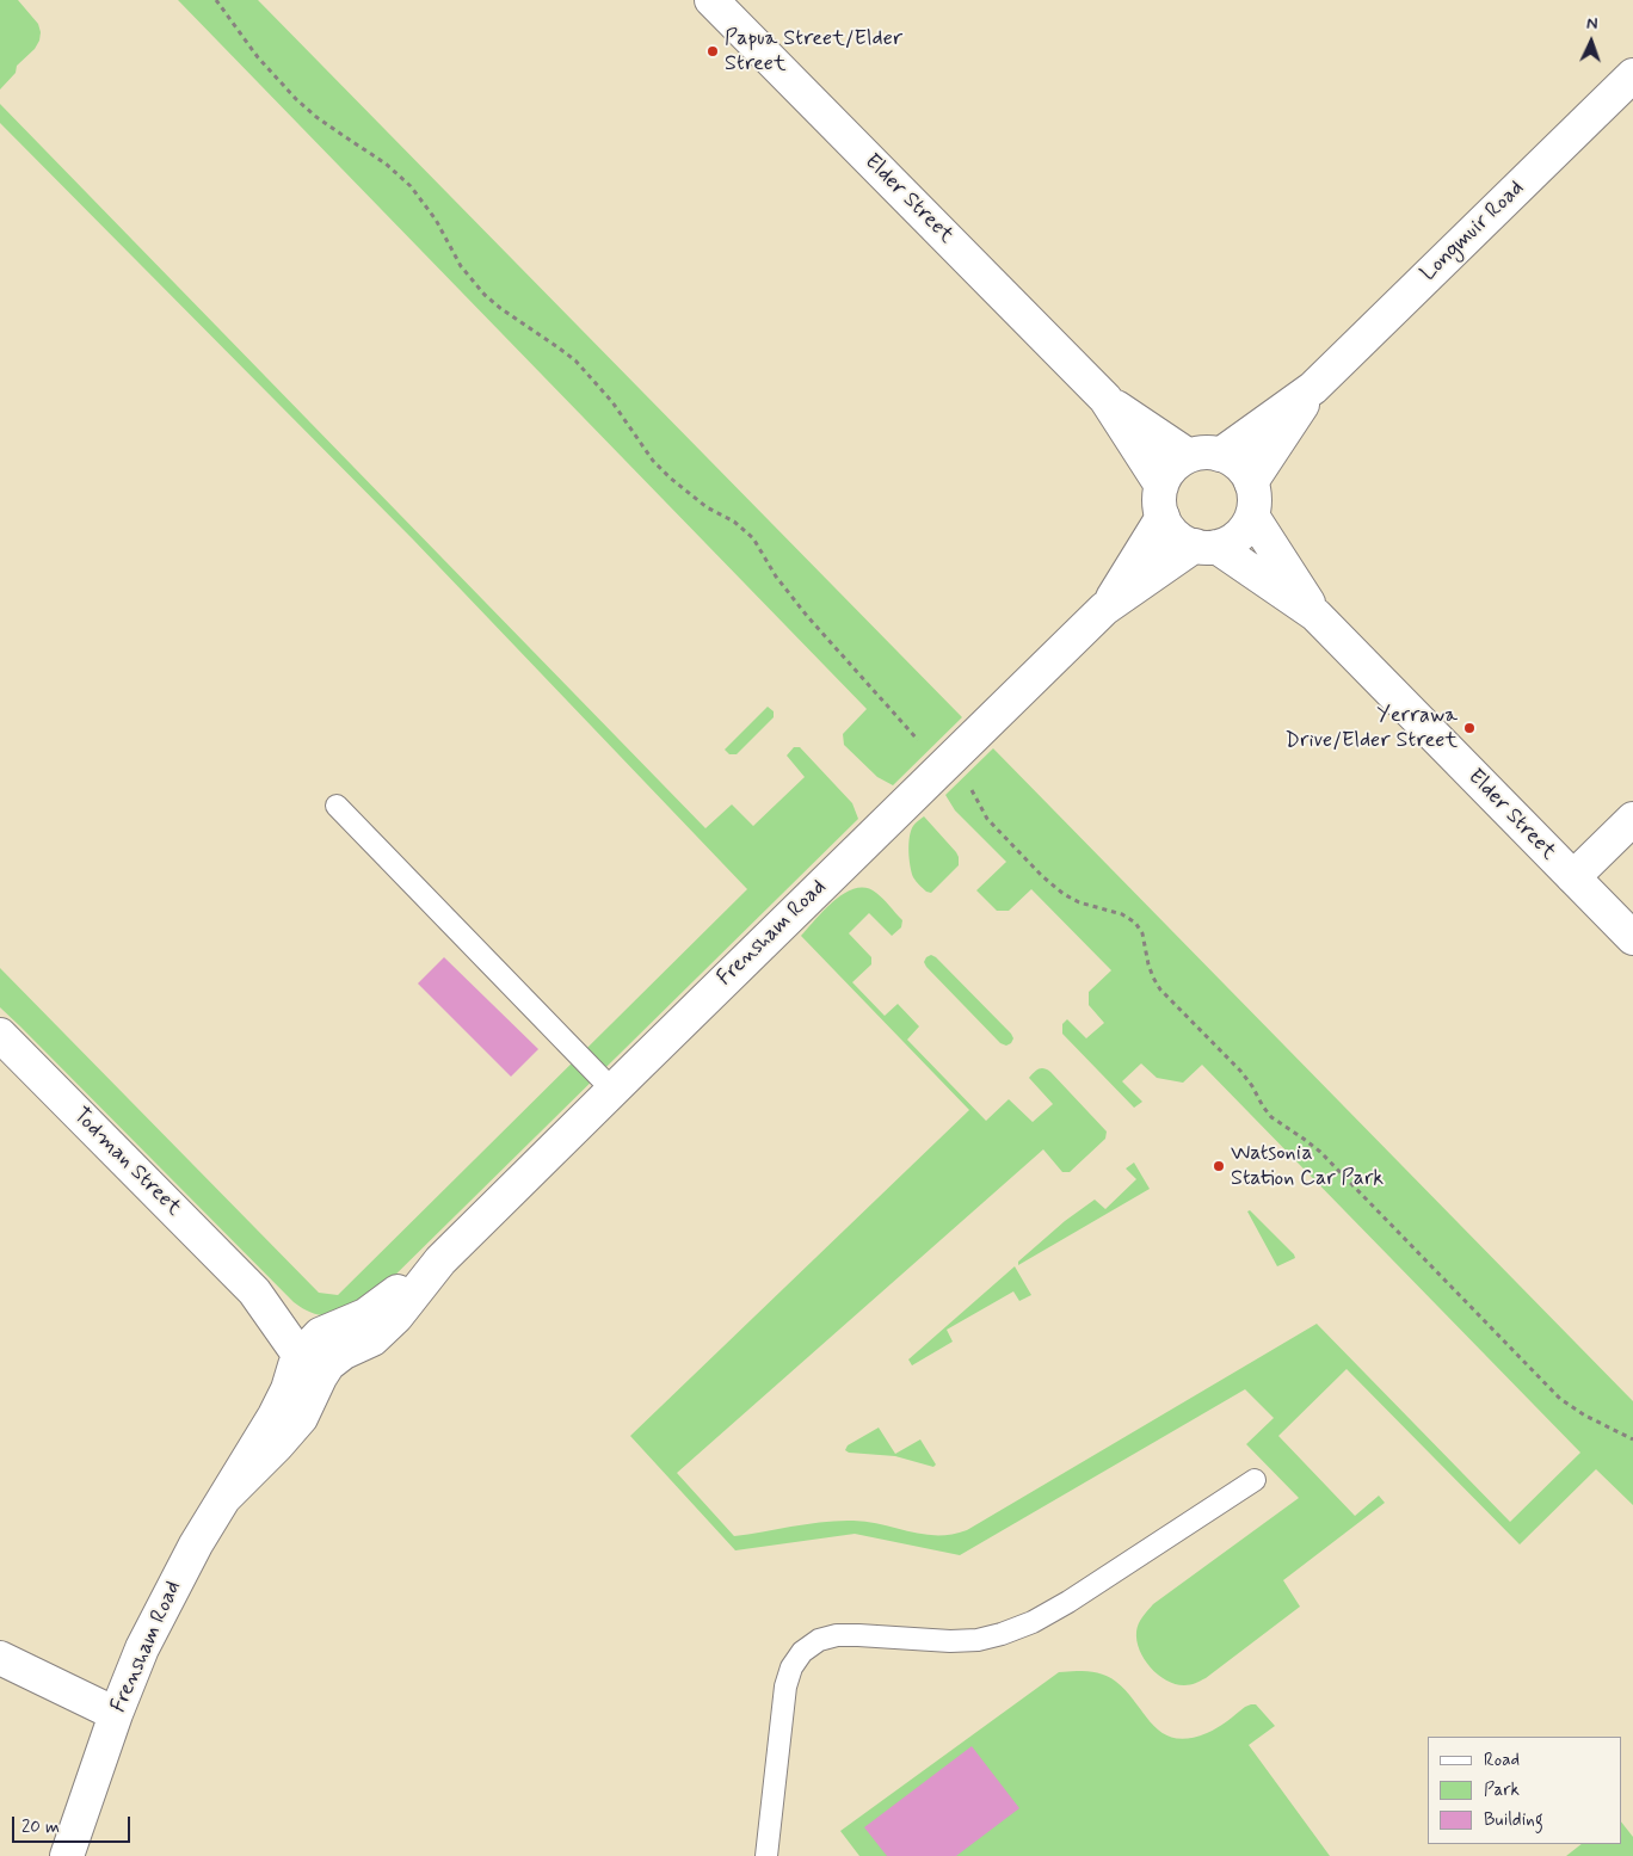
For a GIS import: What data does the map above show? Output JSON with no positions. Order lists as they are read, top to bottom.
{
  "streets": {
    "street": [
      "Elder Street",
      "Longmuir Road",
      "Frensham Road",
      "Todman Street"
    ]
  },
  "crossings": [
    ["Elder Street", "Longmuir Road"],
    ["Elder Street", "Frensham Road"],
    ["Longmuir Road", "Frensham Road"],
    ["Frensham Road", "Todman Street"]
  ],
  "places": ["Papua Street/Elder Street", "Yerrawa Drive/Elder Street", "Watsonia Station Car Park"],
  "legend": ["Road", "Park", "Building"],
  "scale_bar": "20 m",
  "north": "top"
}
